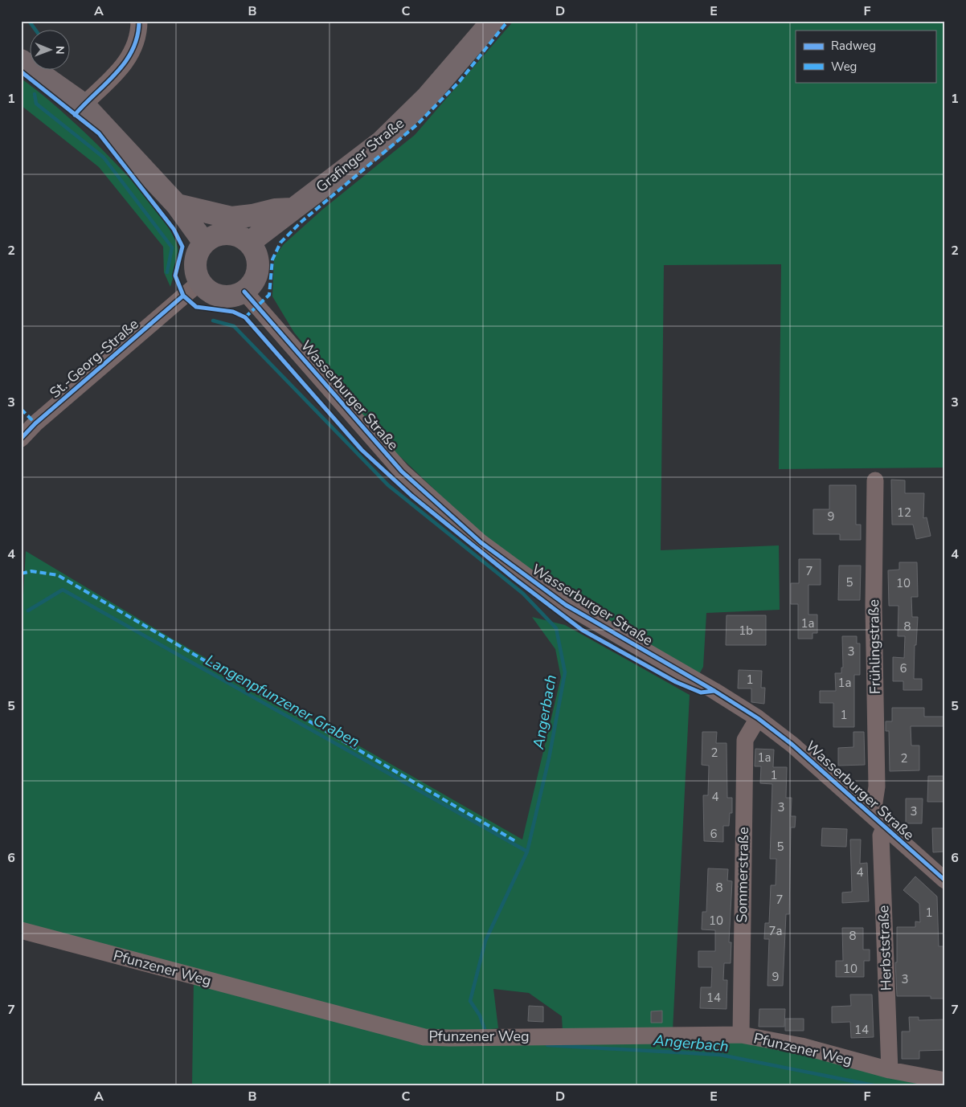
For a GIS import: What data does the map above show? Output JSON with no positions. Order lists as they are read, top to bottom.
{
  "streets": {
    "main road": ["Grafinger Straße"],
    "street": [
      "St.-Georg-Straße",
      "Wasserburger Straße",
      "Frühlingstraße",
      "Sommerstraße",
      "Herbststraße",
      "Pfunzener Weg"
    ]
  },
  "crossings": [
    ["Grafinger Straße", "St.-Georg-Straße"],
    ["Grafinger Straße", "Wasserburger Straße"],
    ["St.-Georg-Straße", "Wasserburger Straße"],
    ["Wasserburger Straße", "Frühlingstraße"],
    ["Wasserburger Straße", "Sommerstraße"],
    ["Wasserburger Straße", "Herbststraße"],
    ["Sommerstraße", "Pfunzener Weg"],
    ["Herbststraße", "Pfunzener Weg"]
  ],
  "water": ["Langenpfunzener Graben", "Angerbach"],
  "house_numbers": [
    "12",
    "9",
    "7",
    "5",
    "10",
    "1a",
    "8",
    "1b",
    "3",
    "6",
    "1",
    "1a",
    "1",
    "2",
    "1a",
    "2",
    "1",
    "4",
    "3",
    "3",
    "6",
    "5",
    "4",
    "8",
    "7",
    "1",
    "10",
    "7a",
    "8",
    "10",
    "9",
    "3",
    "14",
    "14"
  ],
  "legend": ["Radweg", "Weg"],
  "north": "right",
  "grid": {
    "columns": [
      "A",
      "B",
      "C",
      "D",
      "E",
      "F"
    ],
    "rows": [
      "1",
      "2",
      "3",
      "4",
      "5",
      "6",
      "7"
    ]
  }
}
